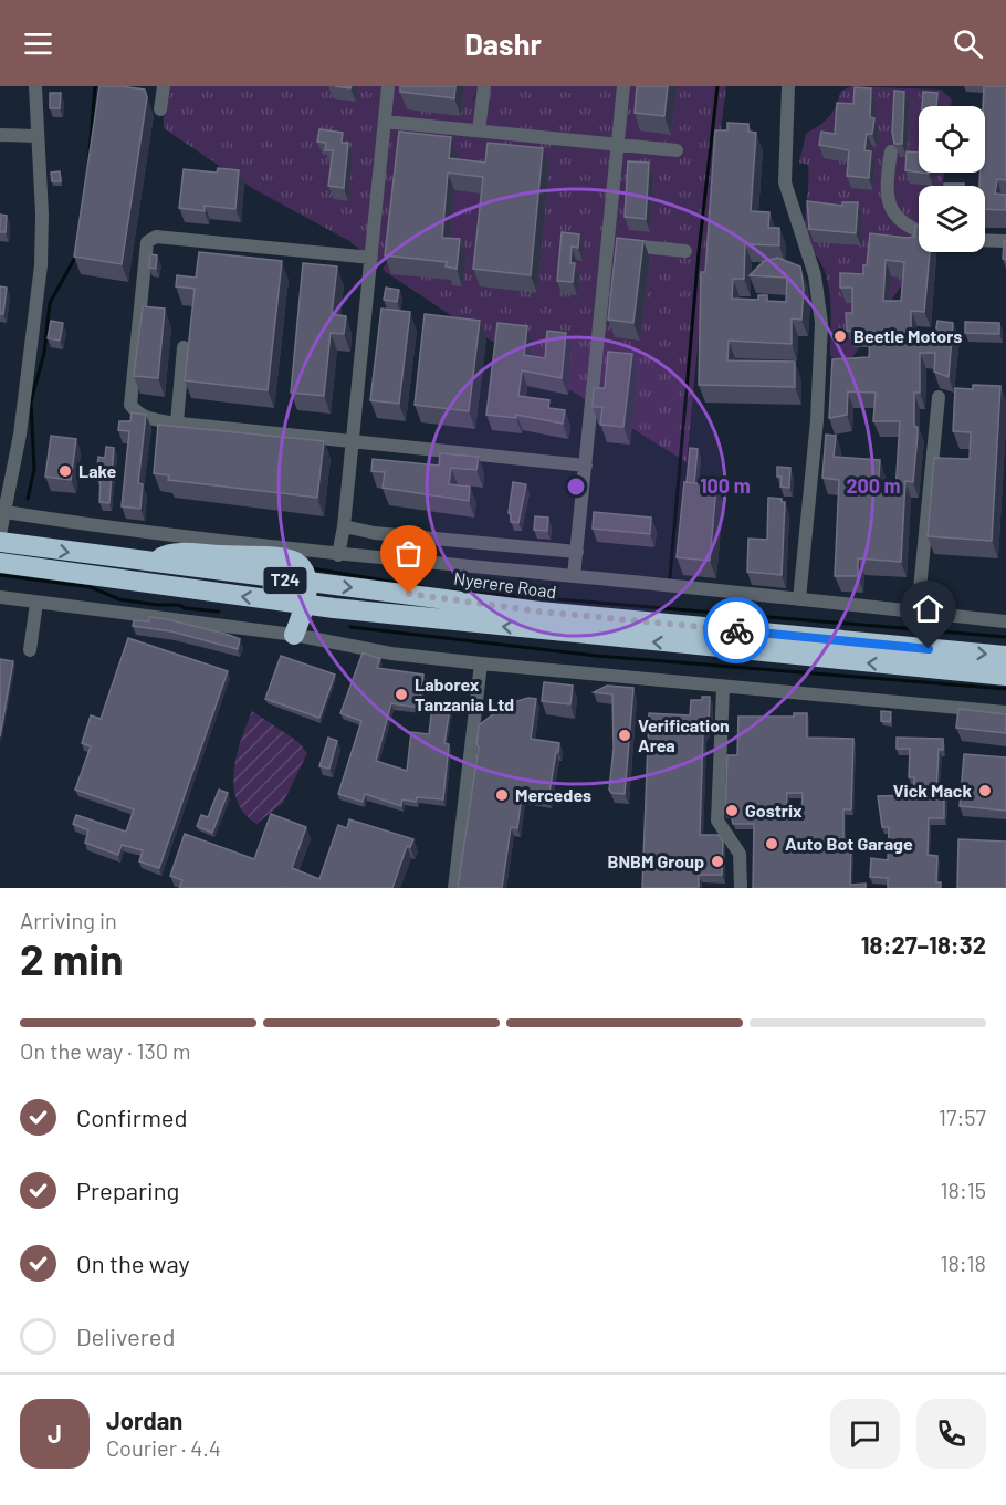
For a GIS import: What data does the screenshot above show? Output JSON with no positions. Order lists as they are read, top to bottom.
{
  "streets": {
    "highway": ["T24", "Nyerere Road"]
  },
  "places": [
    "Beetle Motors",
    "Lake",
    "Laborex Tanzania Ltd",
    "Verification Area",
    "Vick Mack",
    "Mercedes",
    "Gostrix",
    "Auto Bot Garage",
    "BNBM Group"
  ],
  "page": {
    "header": "Dashr",
    "heading": ["2 min", "Arriving in", "18:27–18:32"],
    "panel": ["Jordan", "Courier · 4.4"],
    "bar": "On the way · 130 m",
    "list": [
      ["Confirmed", "17:57"],
      ["Preparing", "18:15"],
      ["On the way", "18:18"],
      "Delivered"
    ],
    "round": "J"
  },
  "rings": ["100 m", "200 m"]
}
